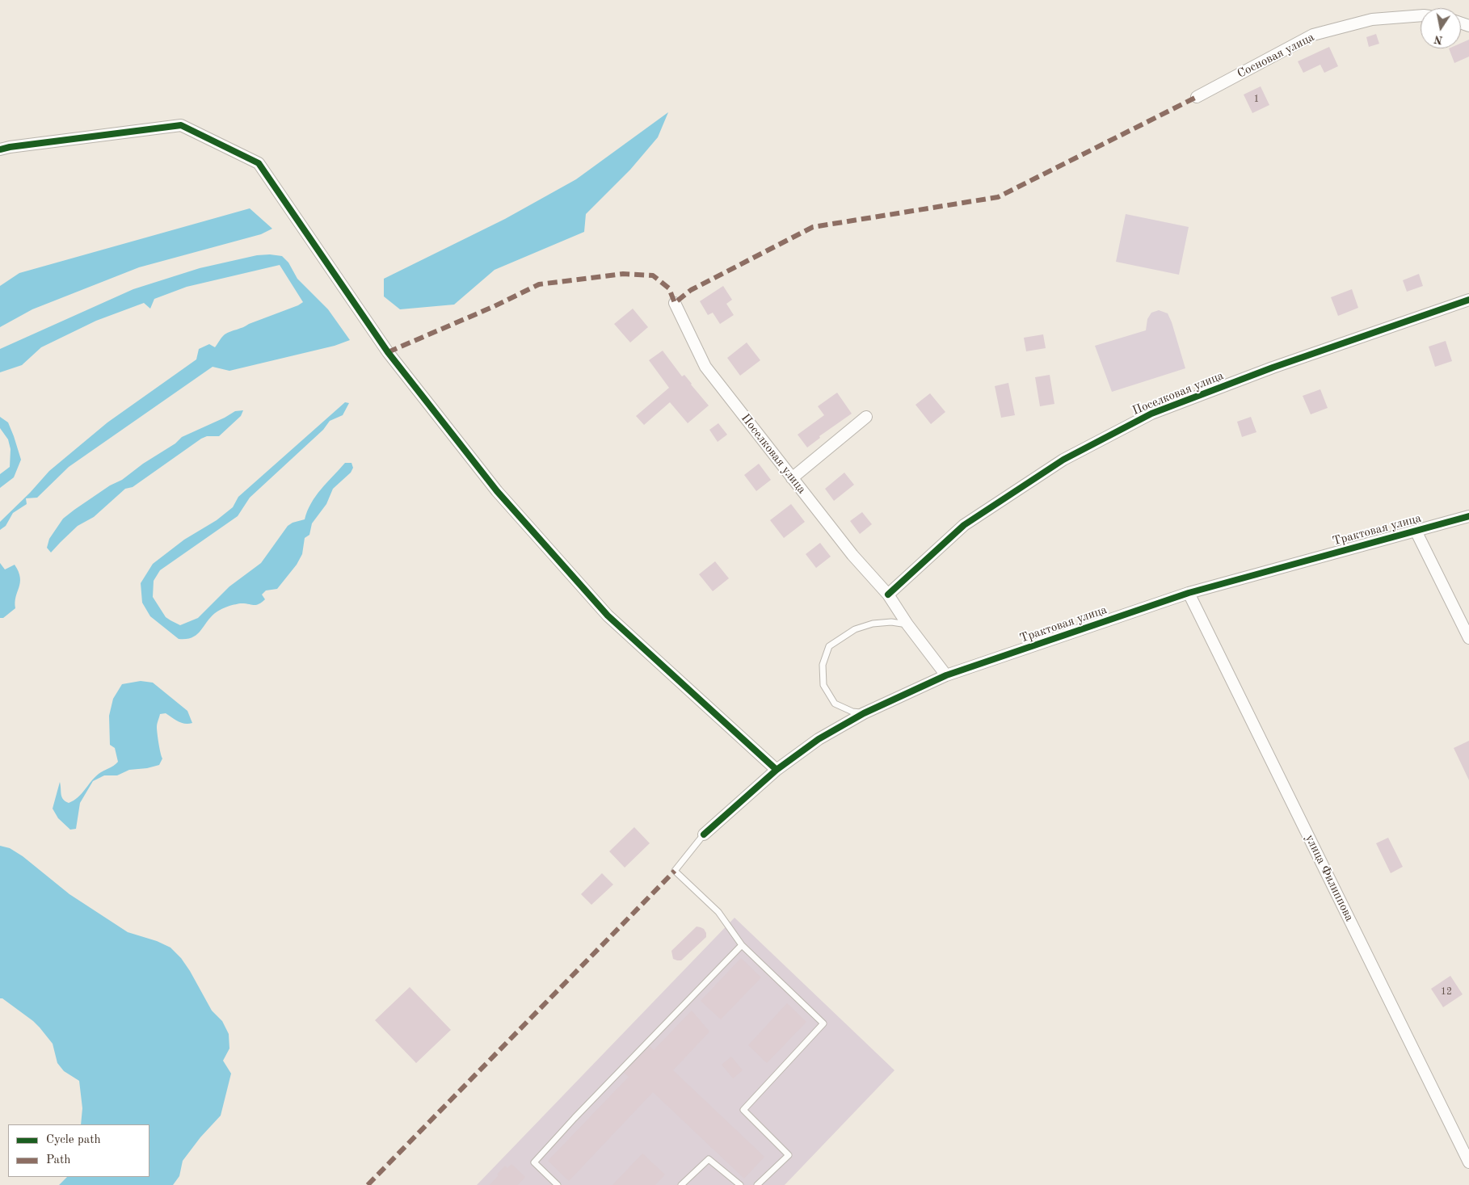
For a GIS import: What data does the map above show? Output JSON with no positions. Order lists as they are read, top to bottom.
{
  "streets": {
    "street": [
      "Сосновая улица",
      "Поселковая улица",
      "Трактовая улица",
      "улица Филиппова"
    ]
  },
  "crossings": [
    ["Поселковая улица", "Трактовая улица"],
    ["Трактовая улица", "улица Филиппова"]
  ],
  "house_numbers": ["1", "12"],
  "legend": ["Cycle path", "Path"],
  "north": "bottom"
}
